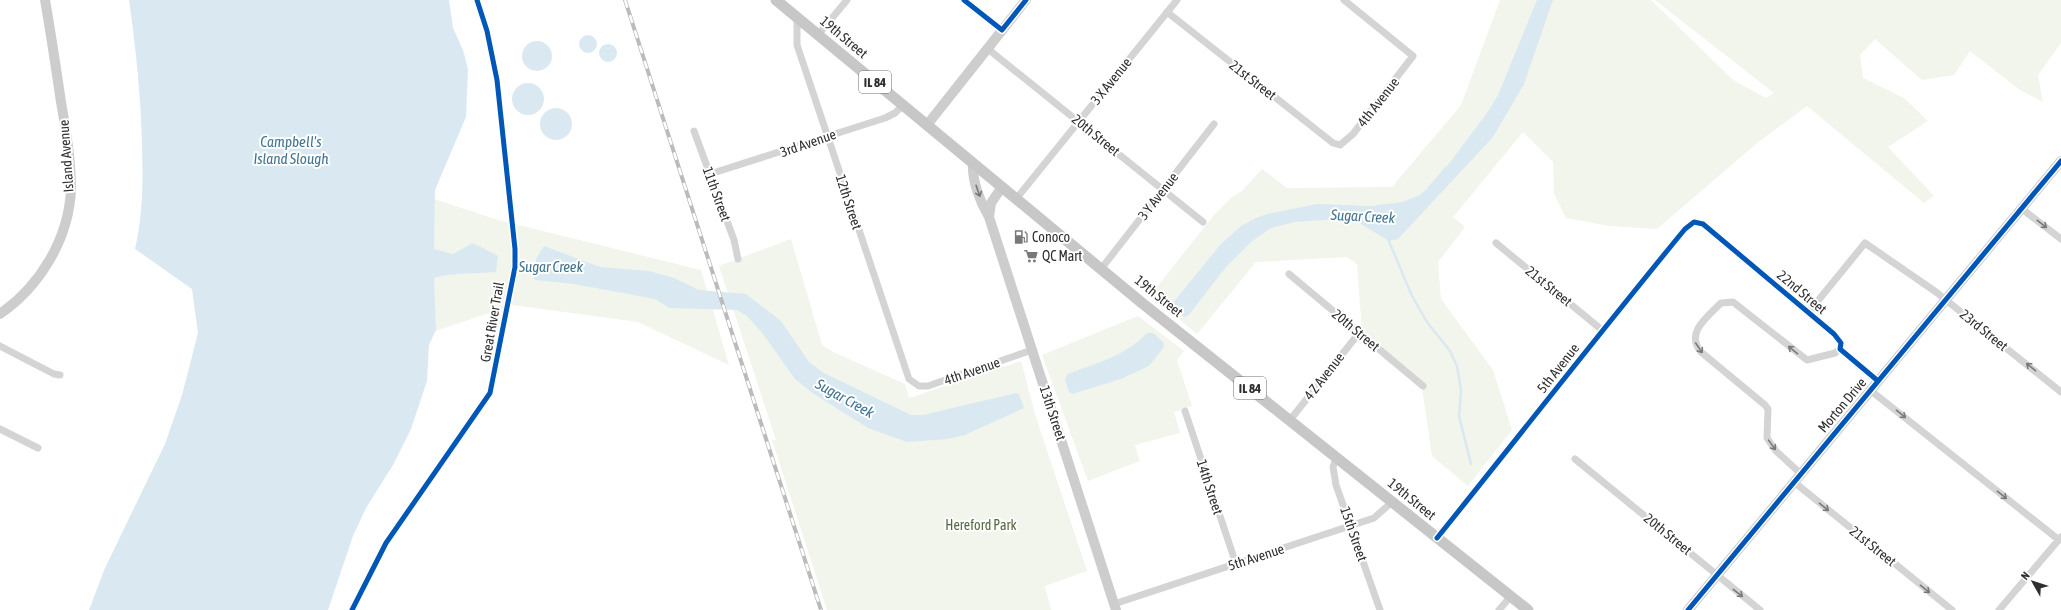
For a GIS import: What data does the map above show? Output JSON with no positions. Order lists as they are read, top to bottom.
{
  "streets": {
    "main road": ["19th Street", "IL 84"],
    "street": [
      "21st Street",
      "3 X Avenue",
      "4th Avenue",
      "20th Street",
      "3rd Avenue",
      "Island Avenue",
      "11th Street",
      "3 Y Avenue",
      "12th Street",
      "22nd Street",
      "23rd Street",
      "5th Avenue",
      "4 Z Avenue",
      "Morton Drive",
      "13th Street",
      "14th Street",
      "15th Street"
    ],
    "cycle path": ["Great River Trail"]
  },
  "crossings": [
    ["19th Street", "3 X Avenue"],
    ["19th Street", "3rd Avenue"],
    ["19th Street", "3 Y Avenue"],
    ["19th Street", "12th Street"],
    ["19th Street", "5th Avenue"],
    ["19th Street", "4 Z Avenue"],
    ["19th Street", "13th Street"],
    ["19th Street", "15th Street"],
    ["21st Street", "3 X Avenue"],
    ["21st Street", "4th Avenue"],
    ["21st Street", "5th Avenue"],
    ["21st Street", "Morton Drive"],
    ["3 X Avenue", "20th Street"],
    ["4th Avenue", "12th Street"],
    ["4th Avenue", "13th Street"],
    ["20th Street", "3 Y Avenue"],
    ["20th Street", "4 Z Avenue"],
    ["20th Street", "Morton Drive"],
    ["3rd Avenue", "11th Street"],
    ["3rd Avenue", "12th Street"],
    ["22nd Street", "23rd Street"],
    ["22nd Street", "5th Avenue"],
    ["22nd Street", "Morton Drive"],
    ["23rd Street", "Morton Drive"],
    ["5th Avenue", "13th Street"],
    ["5th Avenue", "14th Street"],
    ["5th Avenue", "15th Street"]
  ],
  "one_way": ["21st Street", "23rd Street"],
  "water": ["Campbell's Island Slough", "Sugar Creek"],
  "parks": ["Hereford Park"],
  "places": {
    "fuel station": ["Conoco"],
    "supermarket": ["QC Mart"]
  },
  "north": "top left"
}
